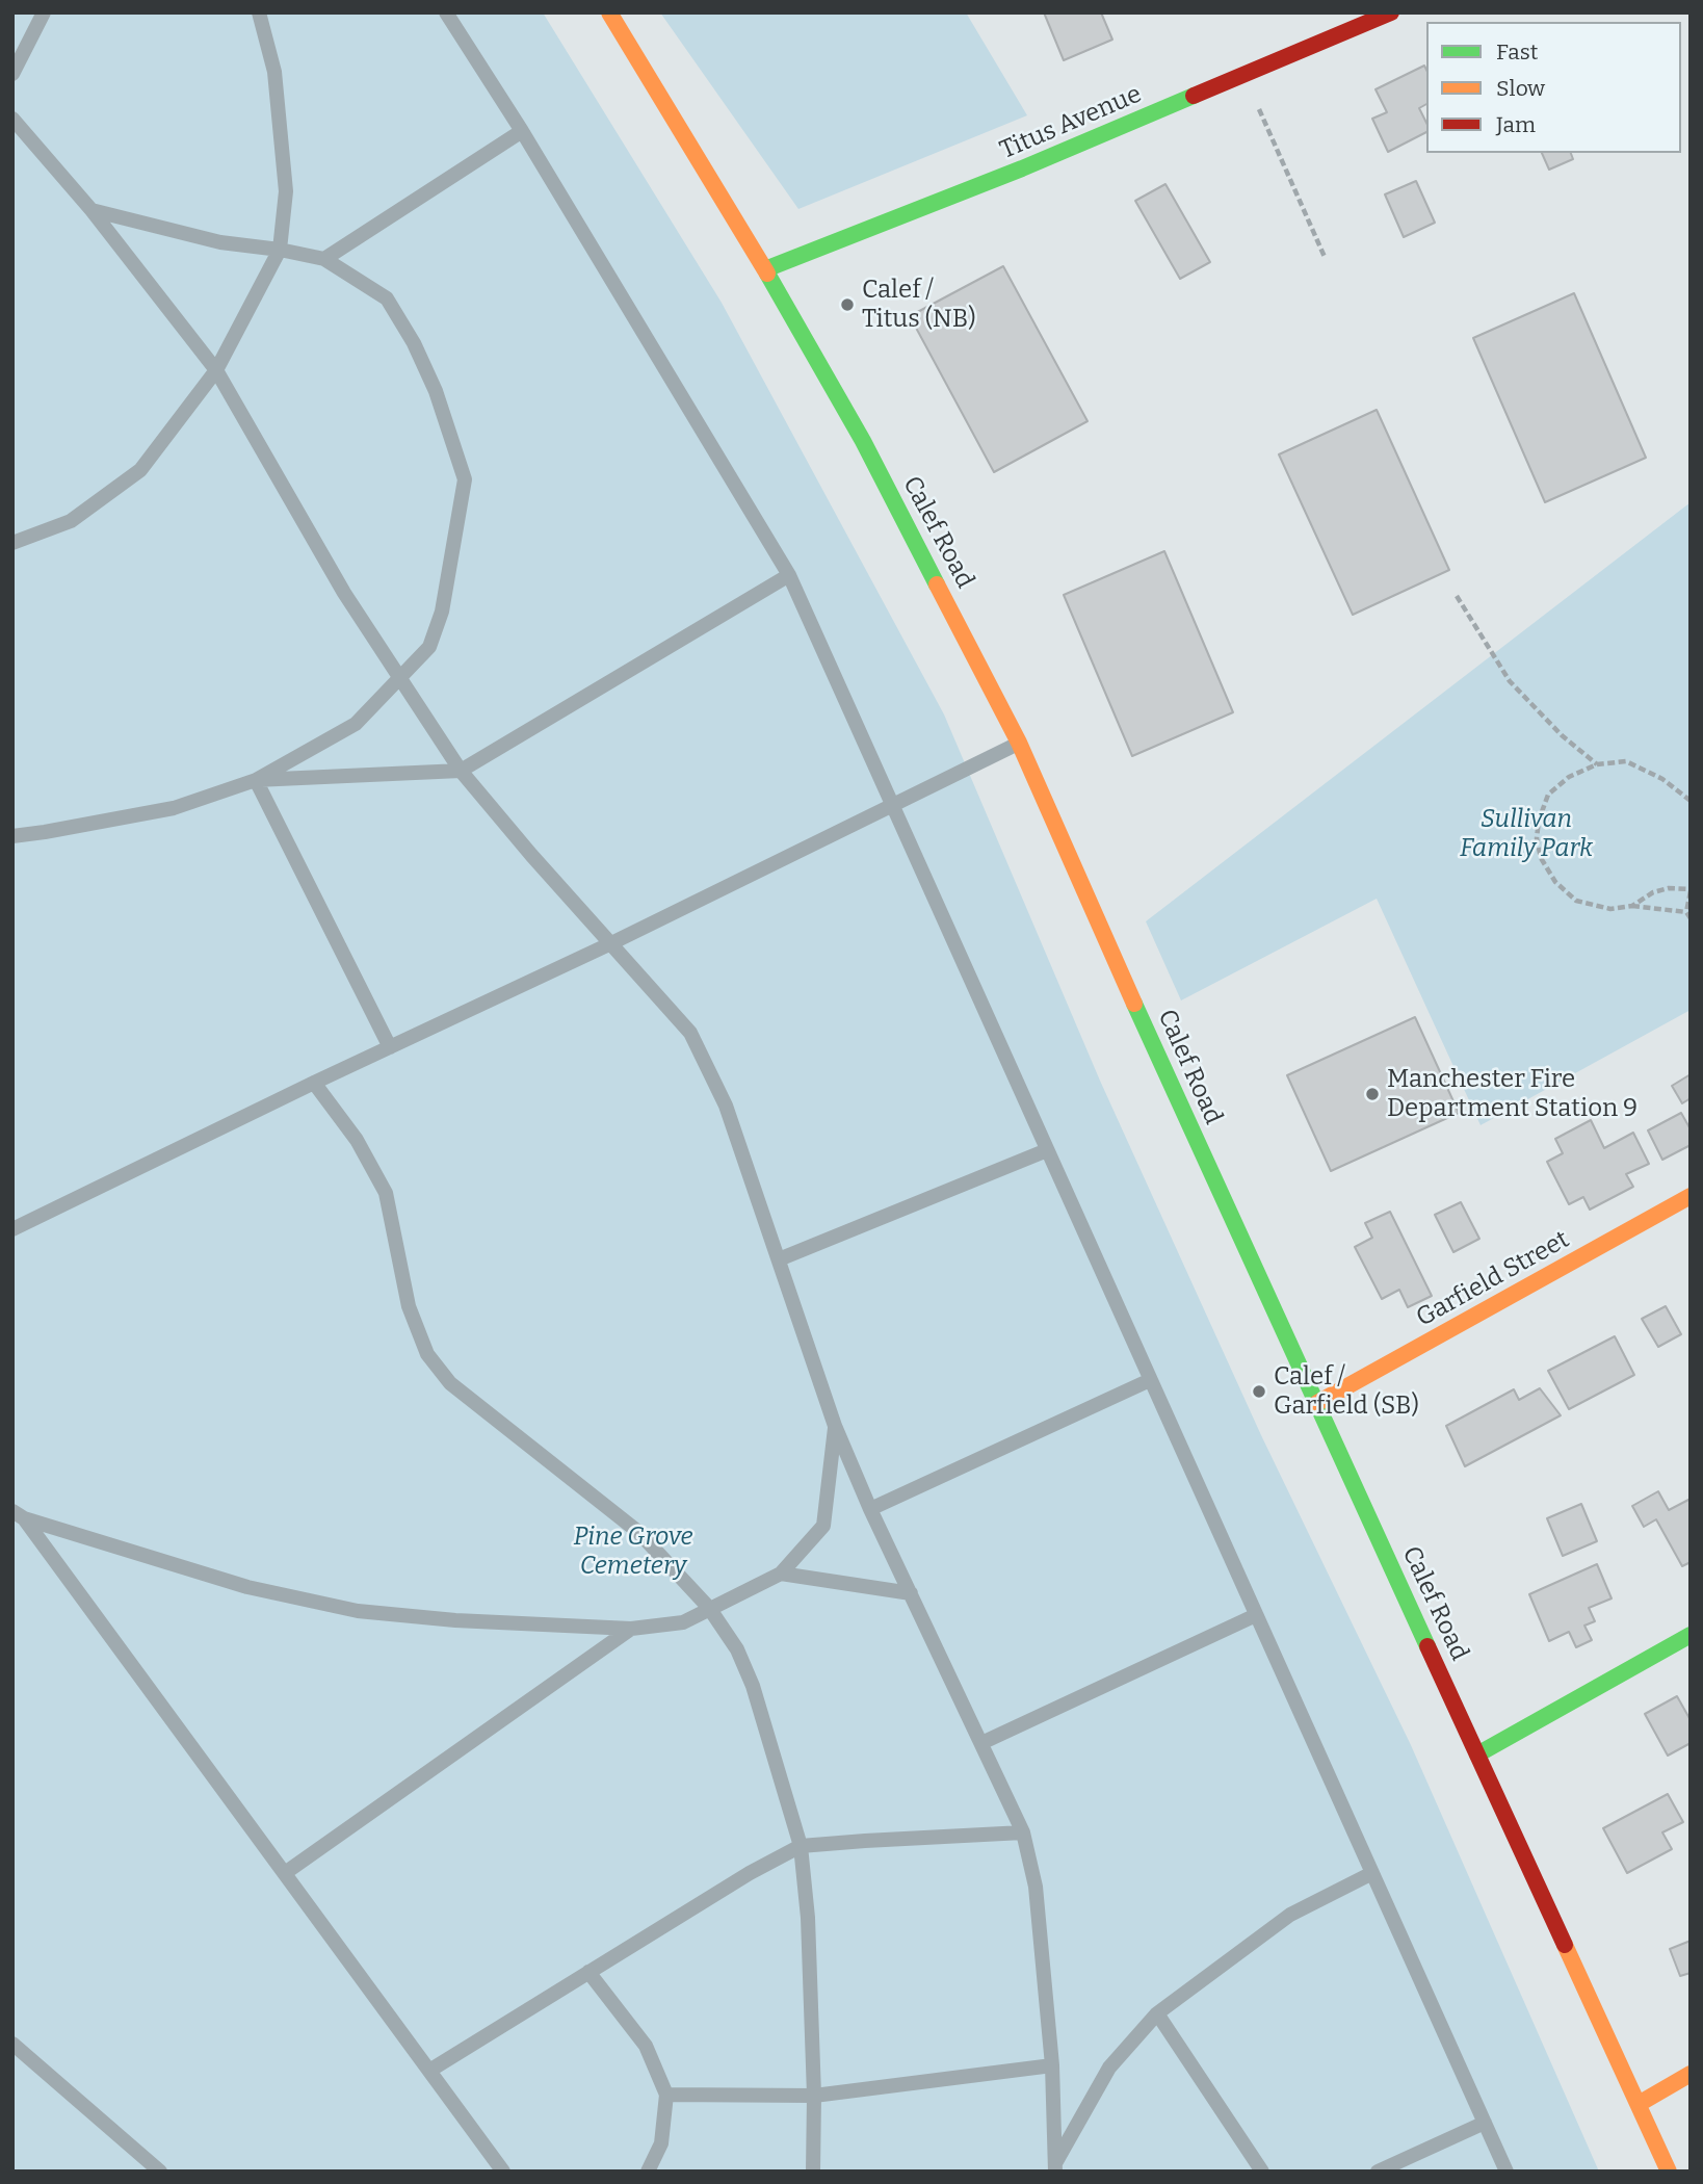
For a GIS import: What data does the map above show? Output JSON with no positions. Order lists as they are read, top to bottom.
{
  "streets": {
    "main road": ["Titus Avenue", "Calef Road", "Garfield Street"]
  },
  "crossings": [
    ["Titus Avenue", "Calef Road"],
    ["Calef Road", "Garfield Street"]
  ],
  "parks": ["Sullivan Family Park", "Pine Grove Cemetery"],
  "places": ["Calef / Titus (NB)", "Manchester Fire Department Station 9", "Calef / Garfield (SB)"],
  "legend": ["Fast", "Slow", "Jam"]
}
